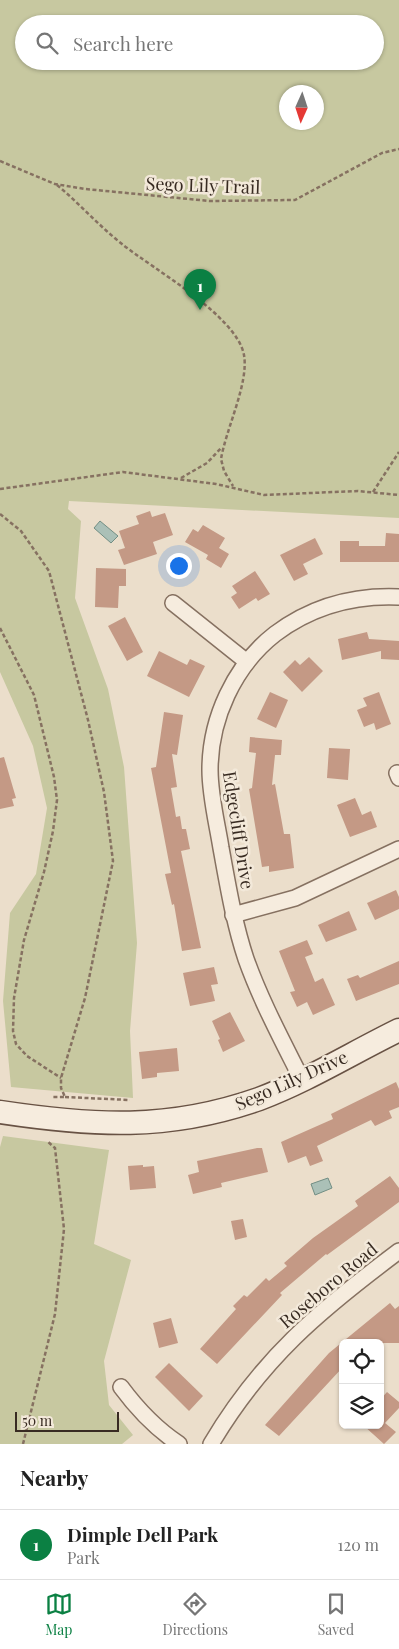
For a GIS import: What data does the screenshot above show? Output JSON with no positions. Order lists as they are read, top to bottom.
{
  "streets": {
    "street": ["Edgecliff Drive", "Sego Lily Drive", "Roseboro Road"],
    "path": ["Sego Lily Trail"]
  },
  "crossings": [
    ["Edgecliff Drive", "Sego Lily Drive"]
  ],
  "scale_bar": "50 m",
  "north": "bottom",
  "page": {
    "search": "Search here",
    "pins": "1",
    "scale": "50 m",
    "heading": "Nearby",
    "list": [
      {
        "mark": "1",
        "name": "Dimple Dell Park",
        "note": "Park",
        "value": "120 m"
      }
    ],
    "nav": ["Map", "Directions", "Saved"]
  }
}
